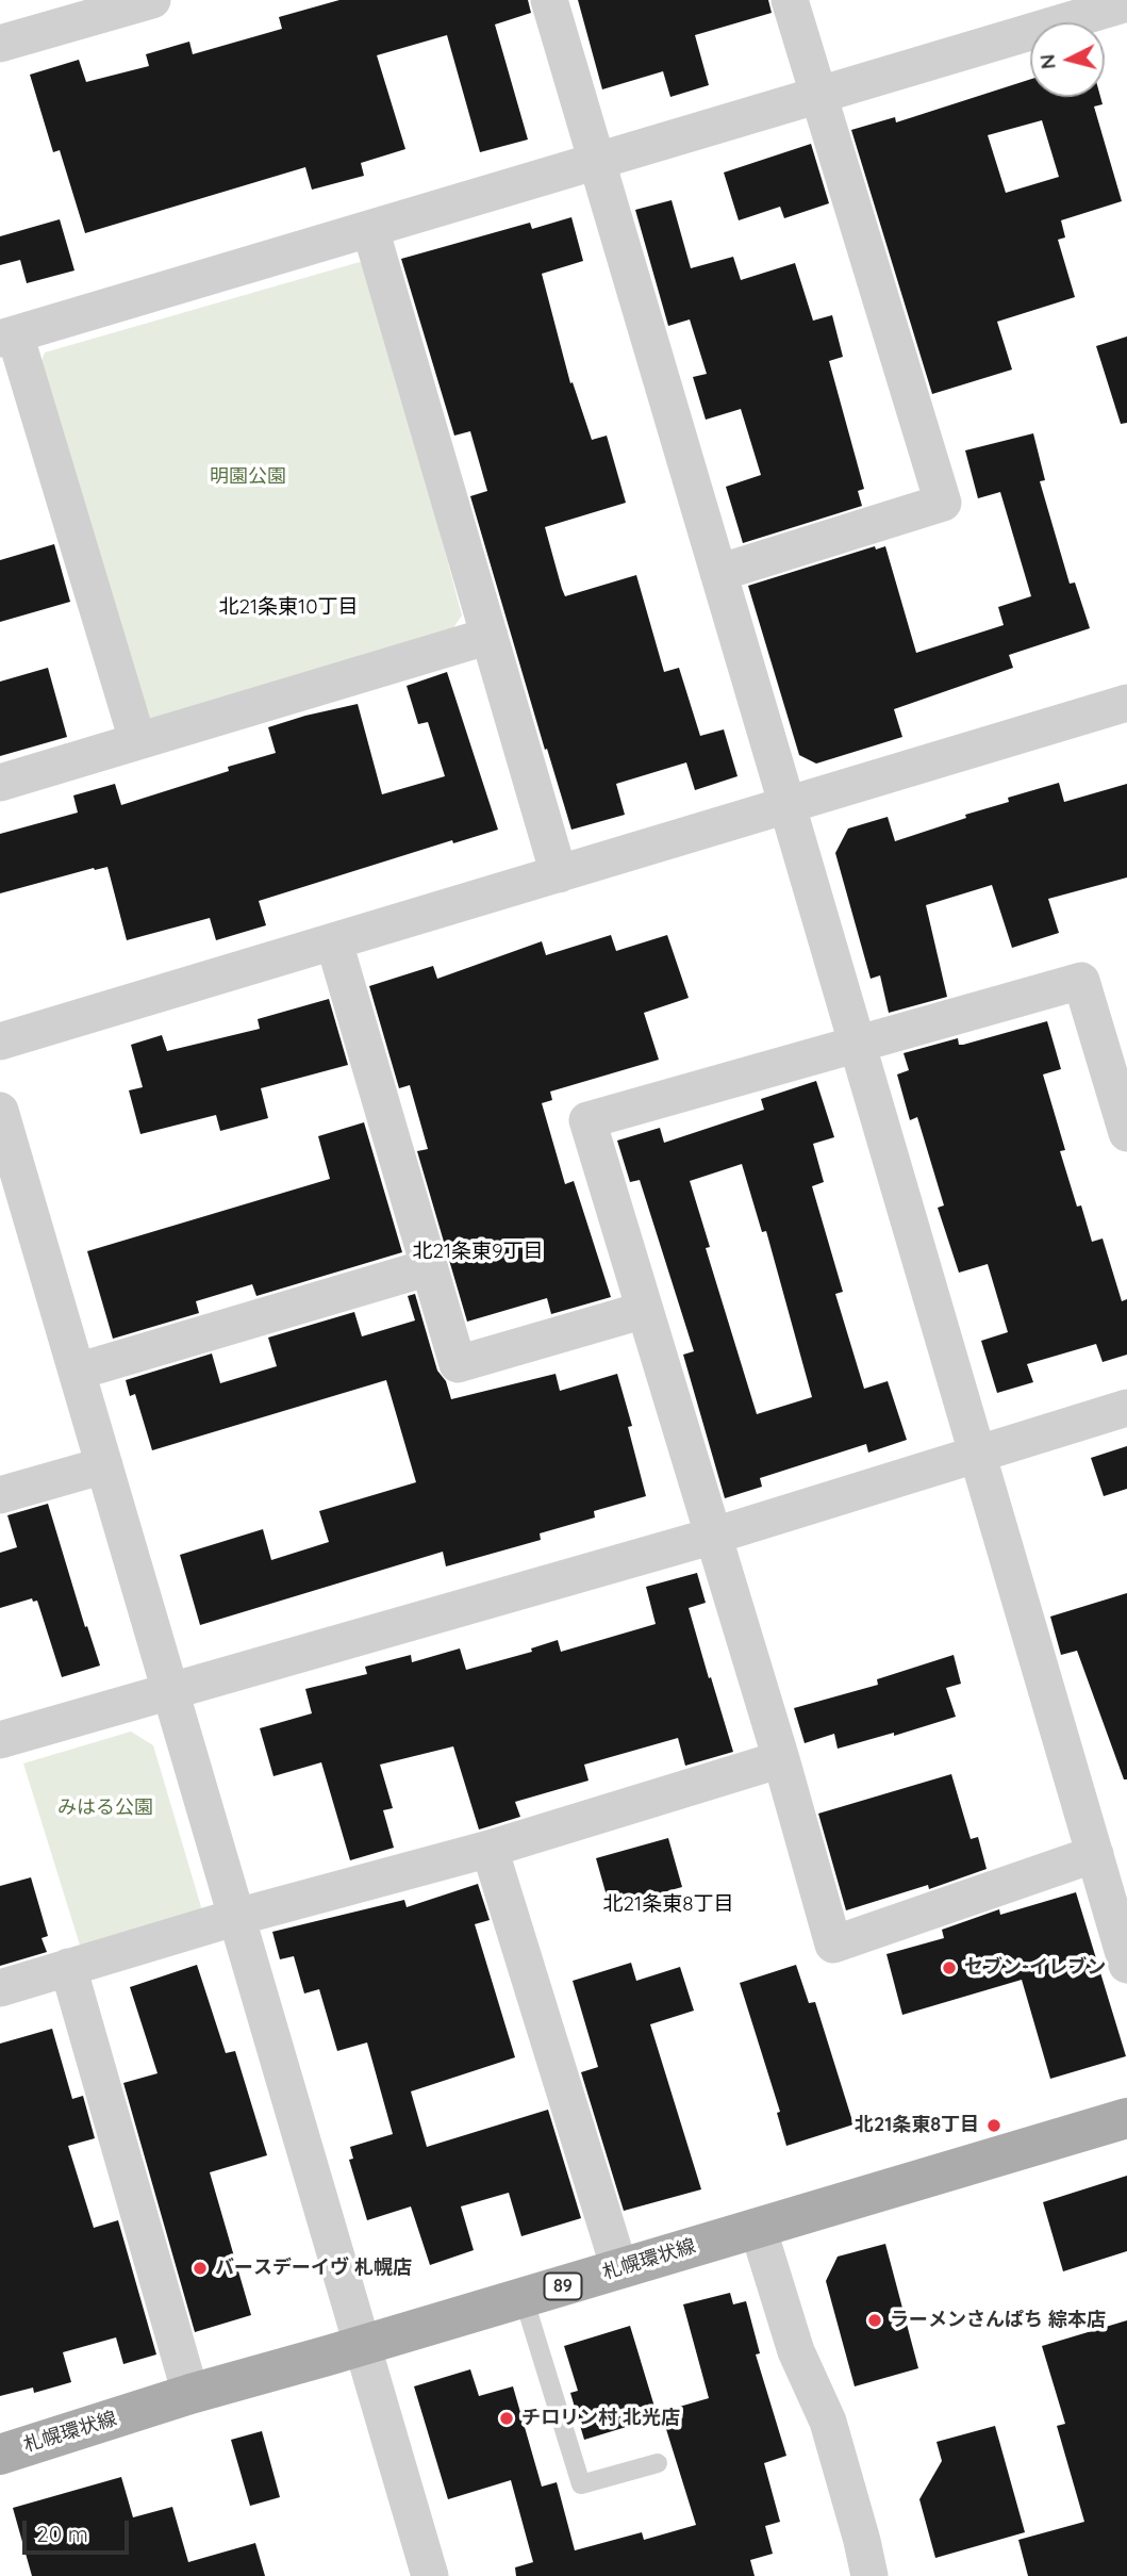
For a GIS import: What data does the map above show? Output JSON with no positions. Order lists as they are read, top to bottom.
{
  "streets": {
    "main road": ["札幌環状線", "89"]
  },
  "districts": ["北21条東10丁目", "北21条東9丁目", "北21条東8丁目"],
  "parks": ["明園公園", "みはる公園"],
  "places": [
    "セブン-イレブン",
    "北21条東8丁目",
    "バースデーイヴ 札幌店",
    "ラーメンさんぱち 綜本店",
    "チロリン村 北光店"
  ],
  "scale_bar": "20 m",
  "north": "left"
}
